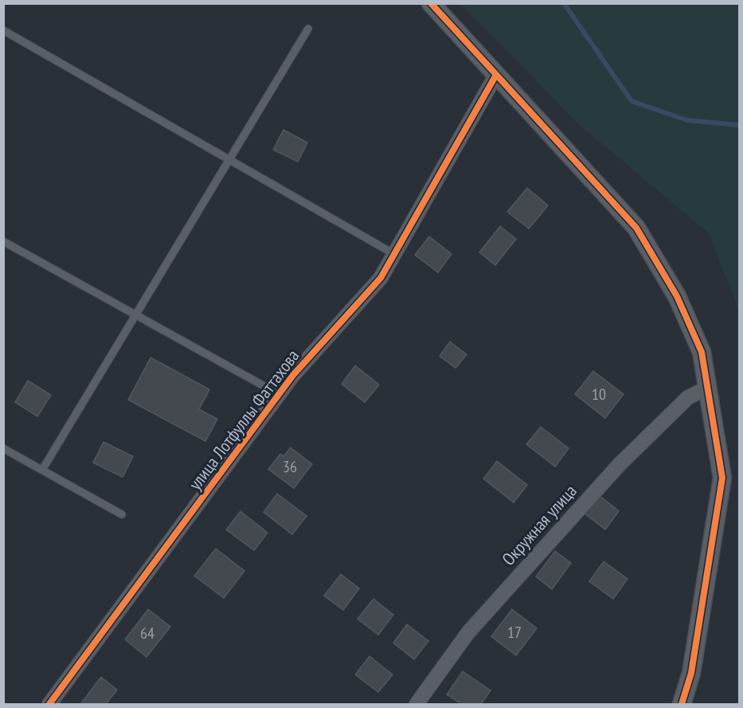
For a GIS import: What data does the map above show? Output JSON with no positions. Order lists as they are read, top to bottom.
{
  "streets": {
    "street": ["улица Лотфуллы Фаттахова", "Окружная улица"]
  },
  "house_numbers": [
    "10",
    "36",
    "17",
    "64"
  ]
}
